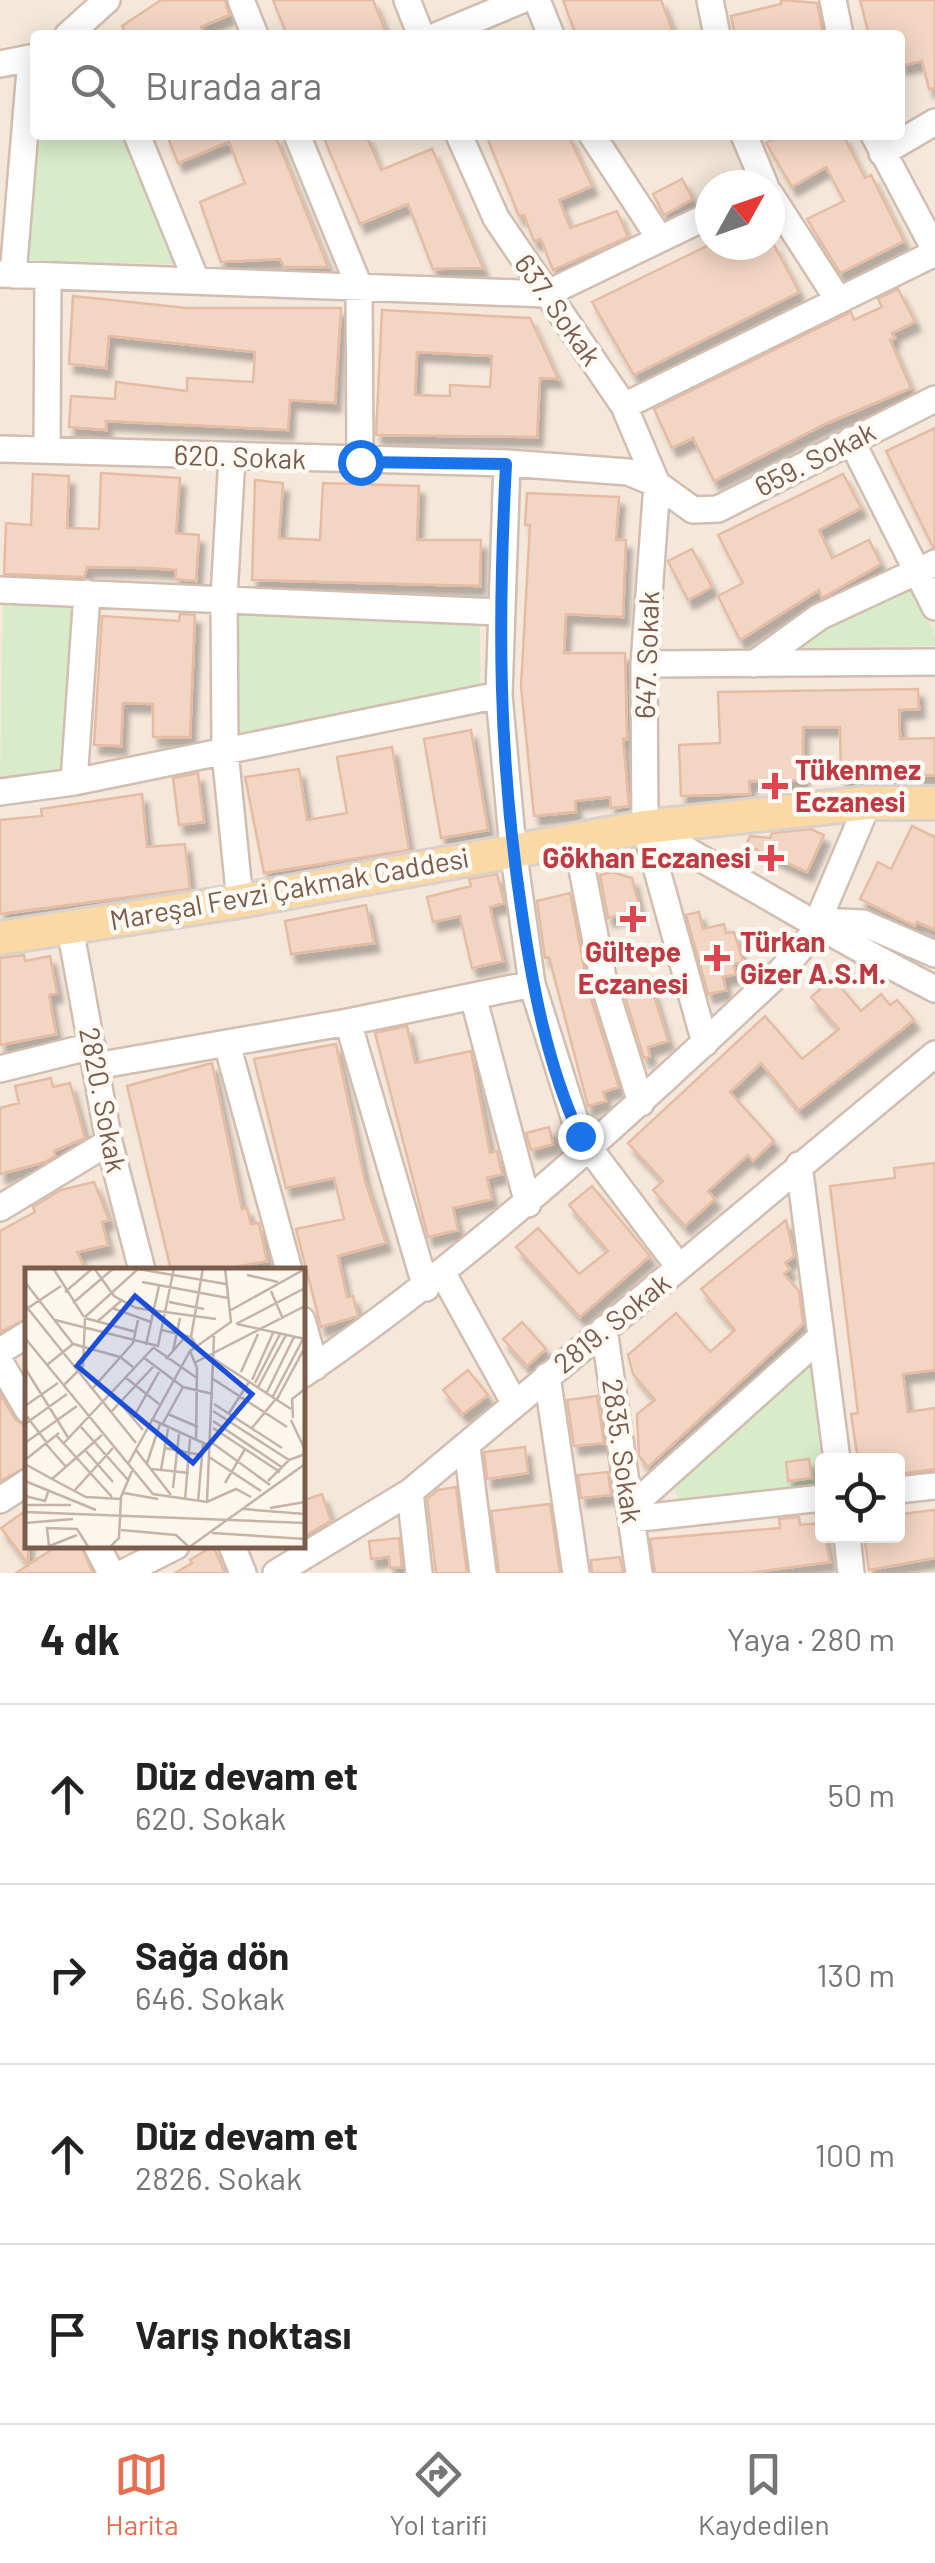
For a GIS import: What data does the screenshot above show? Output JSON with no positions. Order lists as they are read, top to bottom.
{
  "streets": {
    "main road": ["Mareşal Fevzi Çakmak Caddesi"],
    "street": [
      "637. Sokak",
      "620. Sokak",
      "659. Sokak",
      "647. Sokak",
      "2820. Sokak",
      "2819. Sokak",
      "2835. Sokak"
    ]
  },
  "crossings": [
    ["637. Sokak", "620. Sokak"],
    ["637. Sokak", "659. Sokak"],
    ["637. Sokak", "647. Sokak"],
    ["620. Sokak", "659. Sokak"],
    ["620. Sokak", "647. Sokak"],
    ["659. Sokak", "647. Sokak"],
    ["647. Sokak", "Mareşal Fevzi Çakmak Caddesi"],
    ["Mareşal Fevzi Çakmak Caddesi", "2820. Sokak"],
    ["2819. Sokak", "2835. Sokak"]
  ],
  "places": {
    "health": [
      "Tükenmez Eczanesi",
      "Gökhan Eczanesi",
      "Gültepe Eczanesi",
      "Türkan Gizer A.S.M."
    ]
  },
  "north": "top right",
  "page": {
    "search": "Burada ara",
    "heading": ["4 dk", "Yaya · 280 m"],
    "list": [
      ["Düz devam et", "620. Sokak", "50 m"],
      ["Sağa dön", "646. Sokak", "130 m"],
      ["Düz devam et", "2826. Sokak", "100 m"],
      "Varış noktası"
    ],
    "nav": ["Harita", "Yol tarifi", "Kaydedilen"]
  }
}
